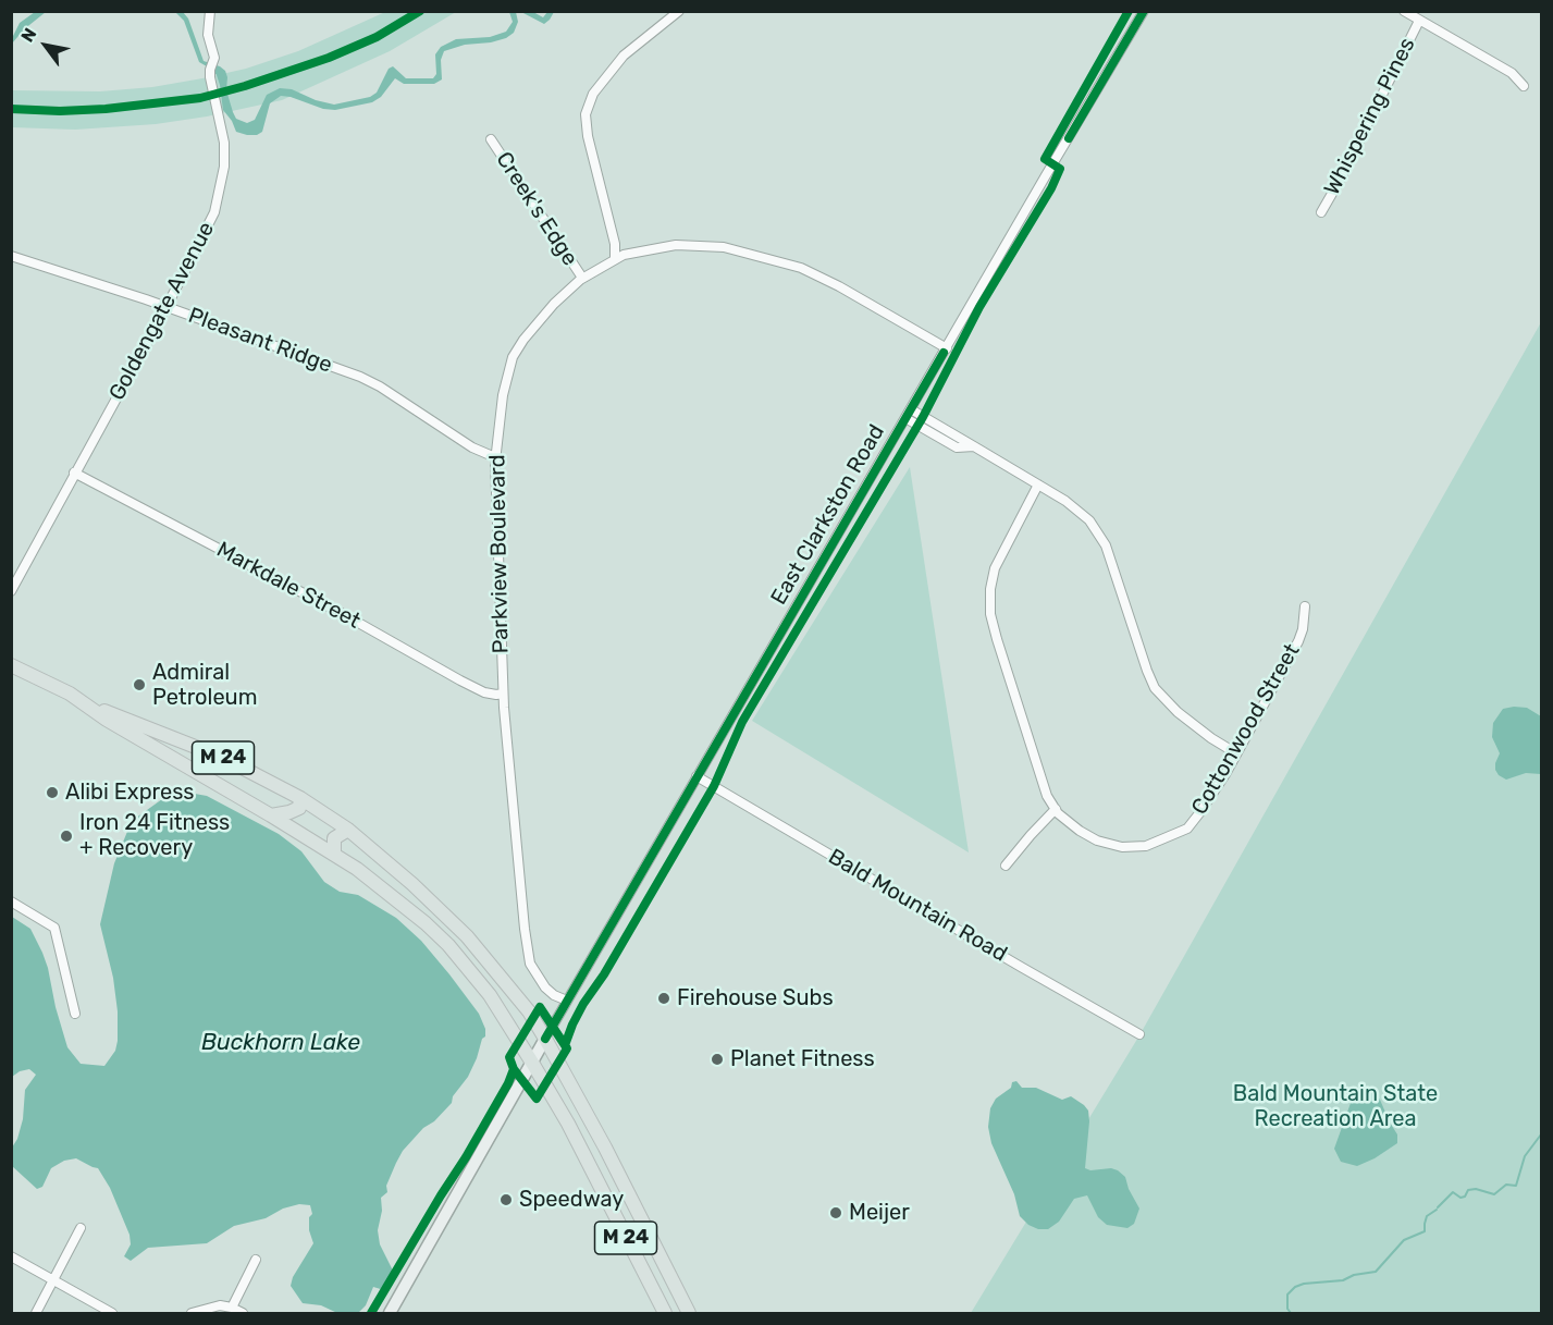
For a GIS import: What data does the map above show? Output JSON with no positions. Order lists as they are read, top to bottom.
{
  "streets": {
    "main road": ["M 24"],
    "street": [
      "Whispering Pines",
      "Creek's Edge",
      "Goldengate Avenue",
      "Pleasant Ridge",
      "East Clarkston Road",
      "Parkview Boulevard",
      "Markdale Street",
      "Cottonwood Street",
      "Bald Mountain Road"
    ]
  },
  "crossings": [
    ["Creek's Edge", "Parkview Boulevard"],
    ["Goldengate Avenue", "Pleasant Ridge"],
    ["Goldengate Avenue", "Markdale Street"],
    ["Pleasant Ridge", "Parkview Boulevard"],
    ["East Clarkston Road", "Parkview Boulevard"],
    ["East Clarkston Road", "M 24"],
    ["East Clarkston Road", "Bald Mountain Road"],
    ["Parkview Boulevard", "Markdale Street"]
  ],
  "water": ["Buckhorn Lake"],
  "parks": ["Bald Mountain State Recreation Area"],
  "places": [
    "Admiral Petroleum",
    "Alibi Express",
    "Iron 24 Fitness + Recovery",
    "Firehouse Subs",
    "Planet Fitness",
    "Speedway",
    "Meijer"
  ],
  "north": "top left"
}
